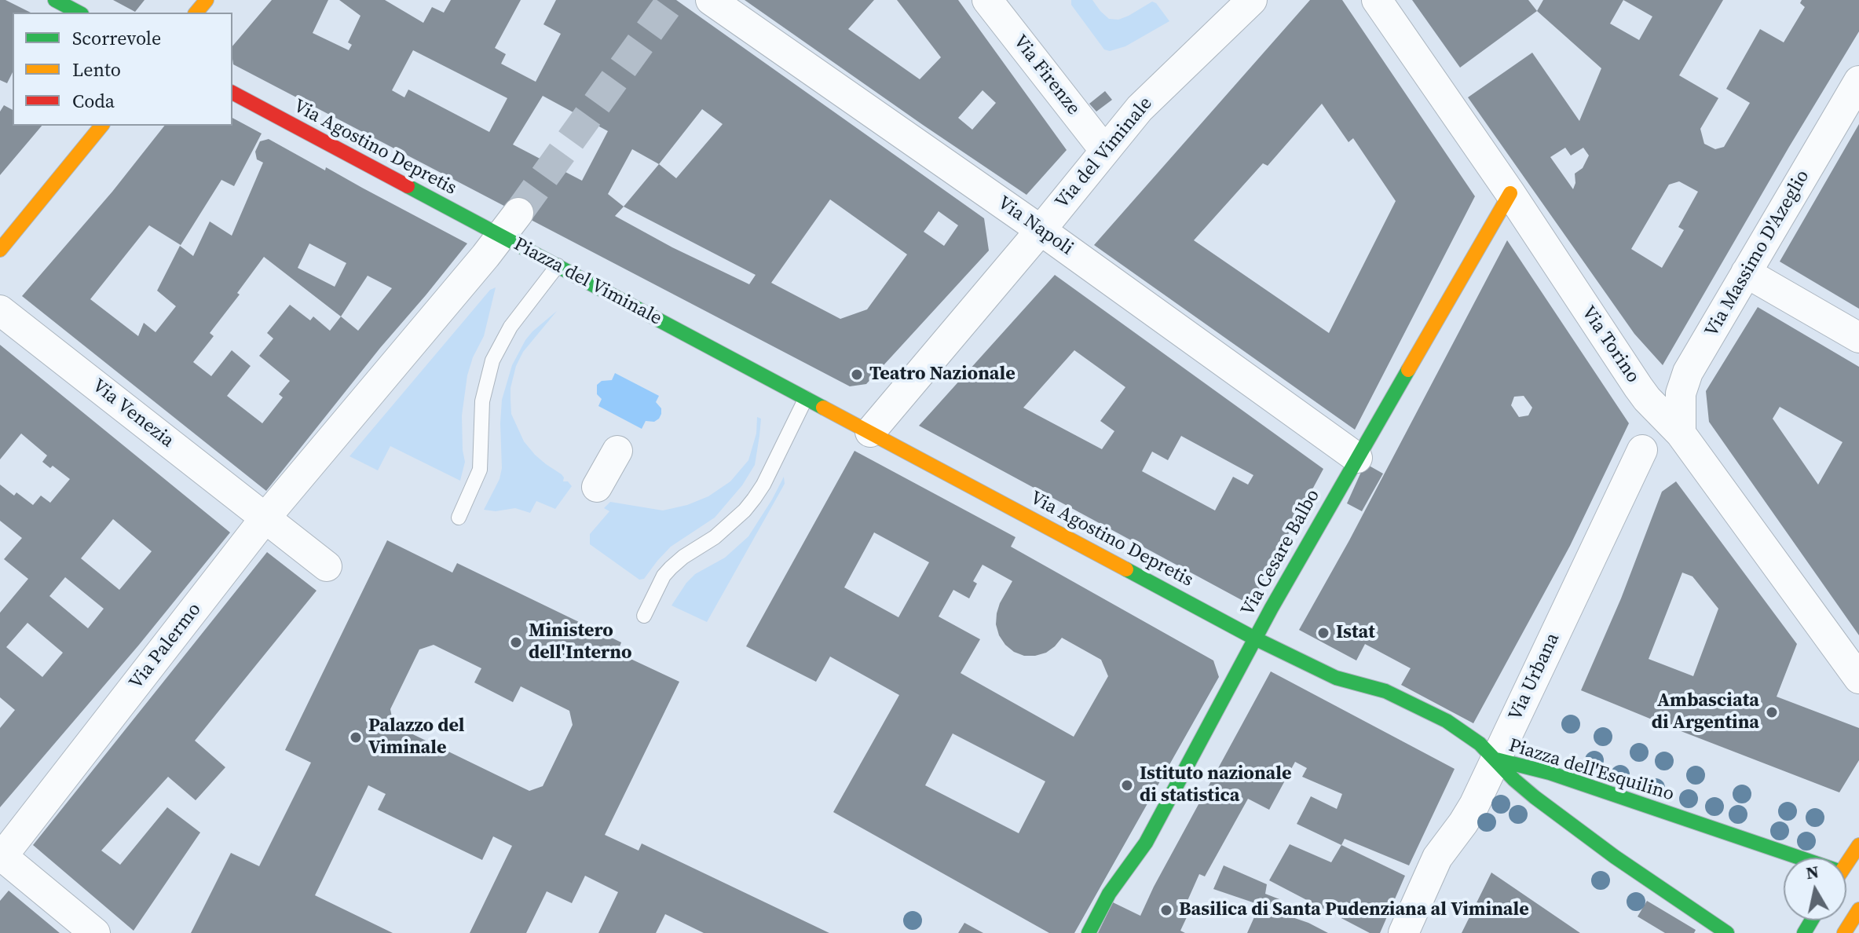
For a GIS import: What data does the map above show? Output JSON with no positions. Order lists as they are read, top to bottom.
{
  "streets": {
    "street": [
      "Via Firenze",
      "Via Agostino Depretis",
      "Via del Viminale",
      "Via Napoli",
      "Via Massimo D'Azeglio",
      "Piazza del Viminale",
      "Via Torino",
      "Via Venezia",
      "Via Cesare Balbo",
      "Via Palermo",
      "Via Urbana",
      "Piazza dell'Esquilino"
    ]
  },
  "crossings": [
    ["Via Firenze", "Via del Viminale"],
    ["Via Agostino Depretis", "Via del Viminale"],
    ["Via Agostino Depretis", "Piazza del Viminale"],
    ["Via Agostino Depretis", "Via Cesare Balbo"],
    ["Via Agostino Depretis", "Via Urbana"],
    ["Via Agostino Depretis", "Piazza dell'Esquilino"],
    ["Via del Viminale", "Via Napoli"],
    ["Via del Viminale", "Piazza del Viminale"],
    ["Via Napoli", "Via Cesare Balbo"],
    ["Via Massimo D'Azeglio", "Via Torino"],
    ["Piazza del Viminale", "Via Palermo"],
    ["Via Torino", "Via Cesare Balbo"],
    ["Via Venezia", "Via Palermo"],
    ["Via Urbana", "Piazza dell'Esquilino"]
  ],
  "places": [
    "Teatro Nazionale",
    "Istat",
    "Ministero dell'Interno",
    "Ambasciata di Argentina",
    "Palazzo del Viminale",
    "Istituto nazionale di statistica",
    "Basilica di Santa Pudenziana al Viminale"
  ],
  "legend": ["Scorrevole", "Lento", "Coda"],
  "north": "top"
}
